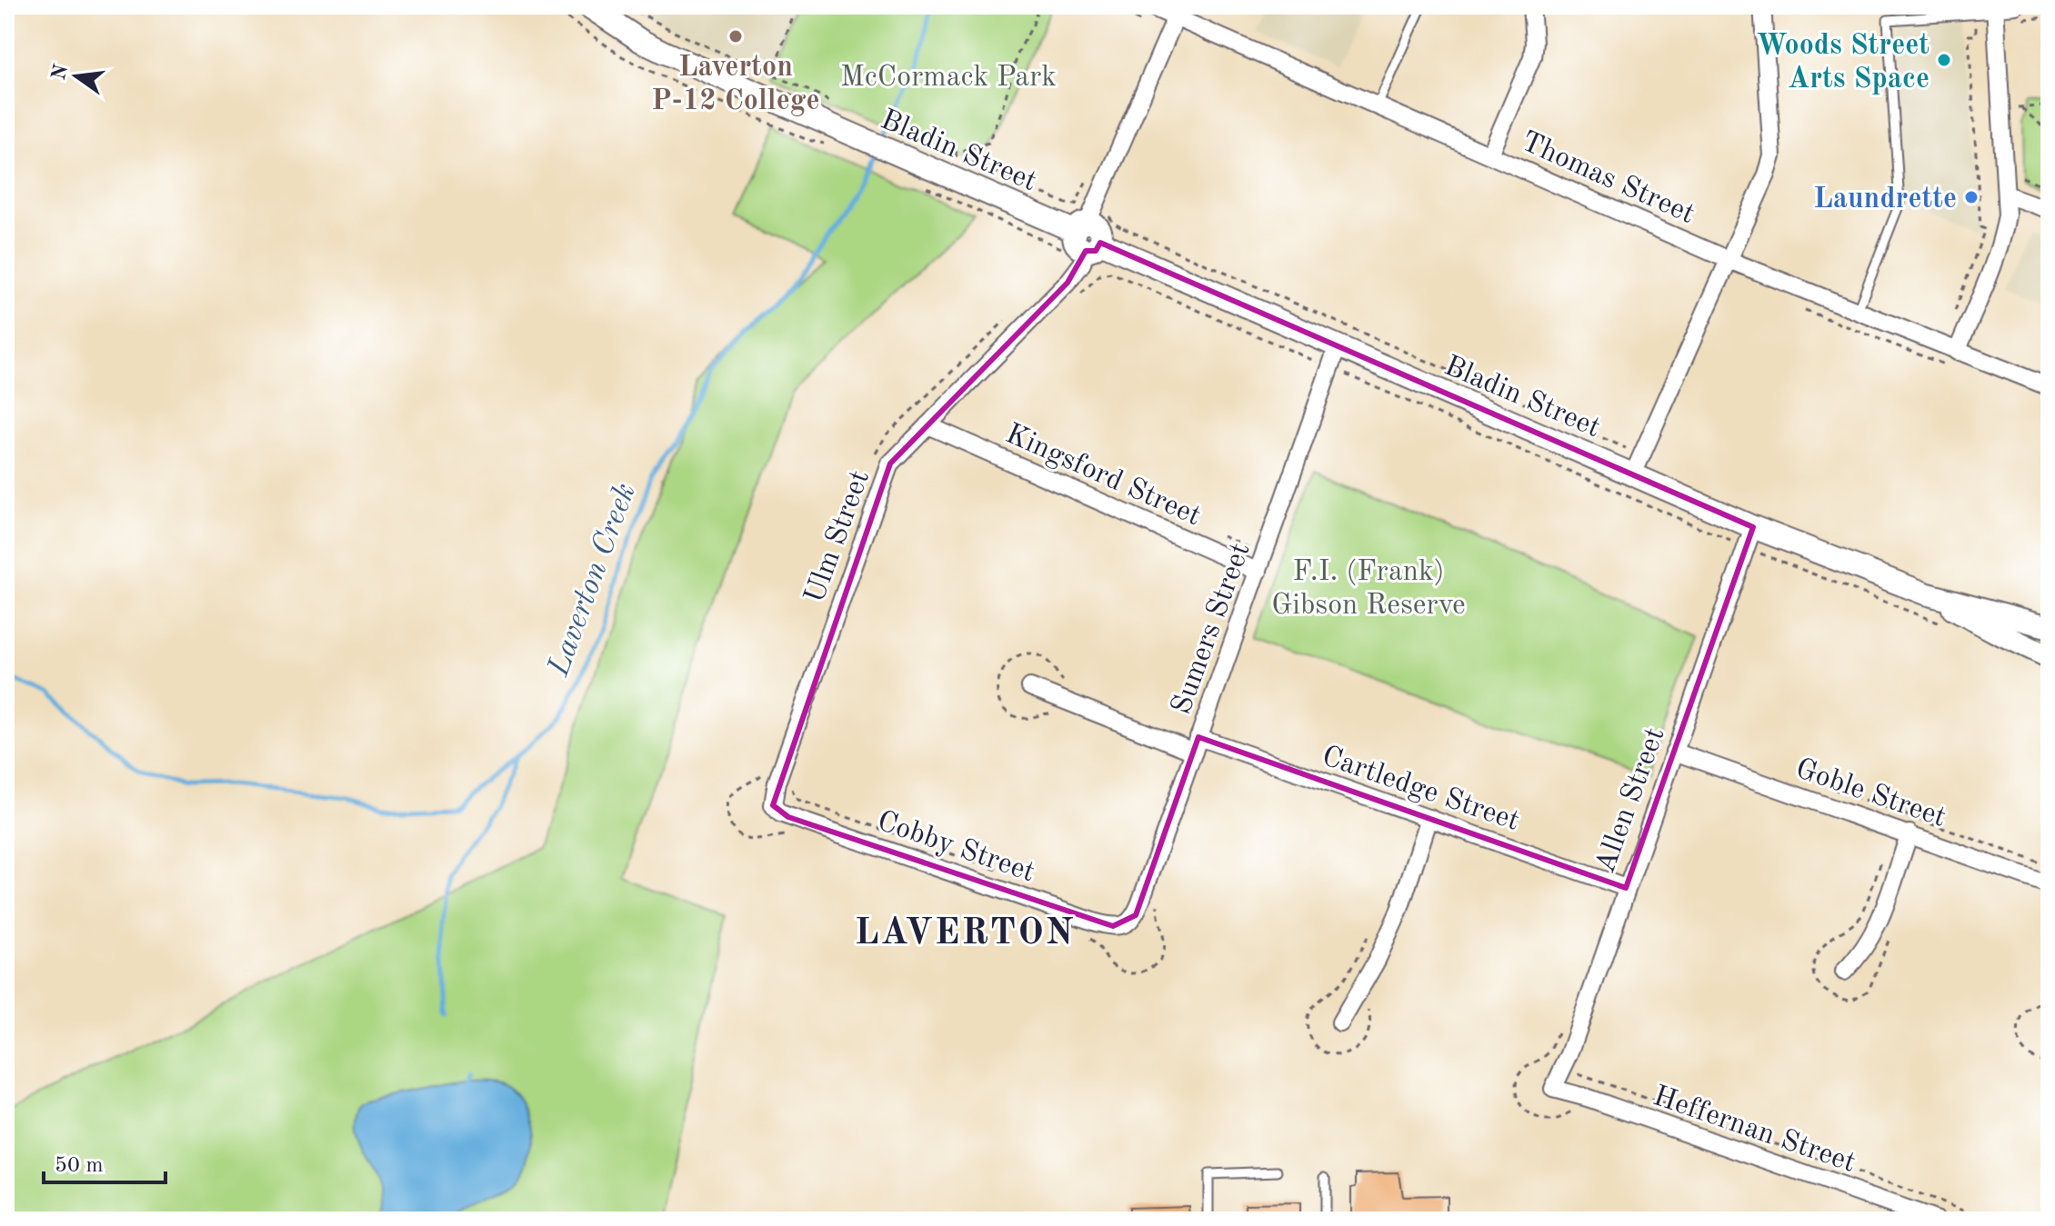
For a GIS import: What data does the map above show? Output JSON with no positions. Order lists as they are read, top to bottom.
{
  "streets": {
    "street": [
      "Bladin Street",
      "Thomas Street",
      "Kingsford Street",
      "Ulm Street",
      "Sumers Street",
      "Cartledge Street",
      "Goble Street",
      "Allen Street",
      "Cobby Street",
      "Heffernan Street"
    ]
  },
  "crossings": [
    ["Bladin Street", "Ulm Street"],
    ["Bladin Street", "Sumers Street"],
    ["Bladin Street", "Allen Street"],
    ["Kingsford Street", "Ulm Street"],
    ["Kingsford Street", "Sumers Street"],
    ["Ulm Street", "Cobby Street"],
    ["Sumers Street", "Cartledge Street"],
    ["Sumers Street", "Cobby Street"],
    ["Cartledge Street", "Allen Street"],
    ["Goble Street", "Allen Street"],
    ["Allen Street", "Heffernan Street"]
  ],
  "districts": ["LAVERTON"],
  "water": ["Laverton Creek"],
  "parks": ["McCormack Park", "F.I. (Frank) Gibson Reserve"],
  "places": ["Laverton P-12 College", "Woods Street Arts Space", "Laundrette"],
  "scale_bar": "50 m",
  "north": "left"
}
